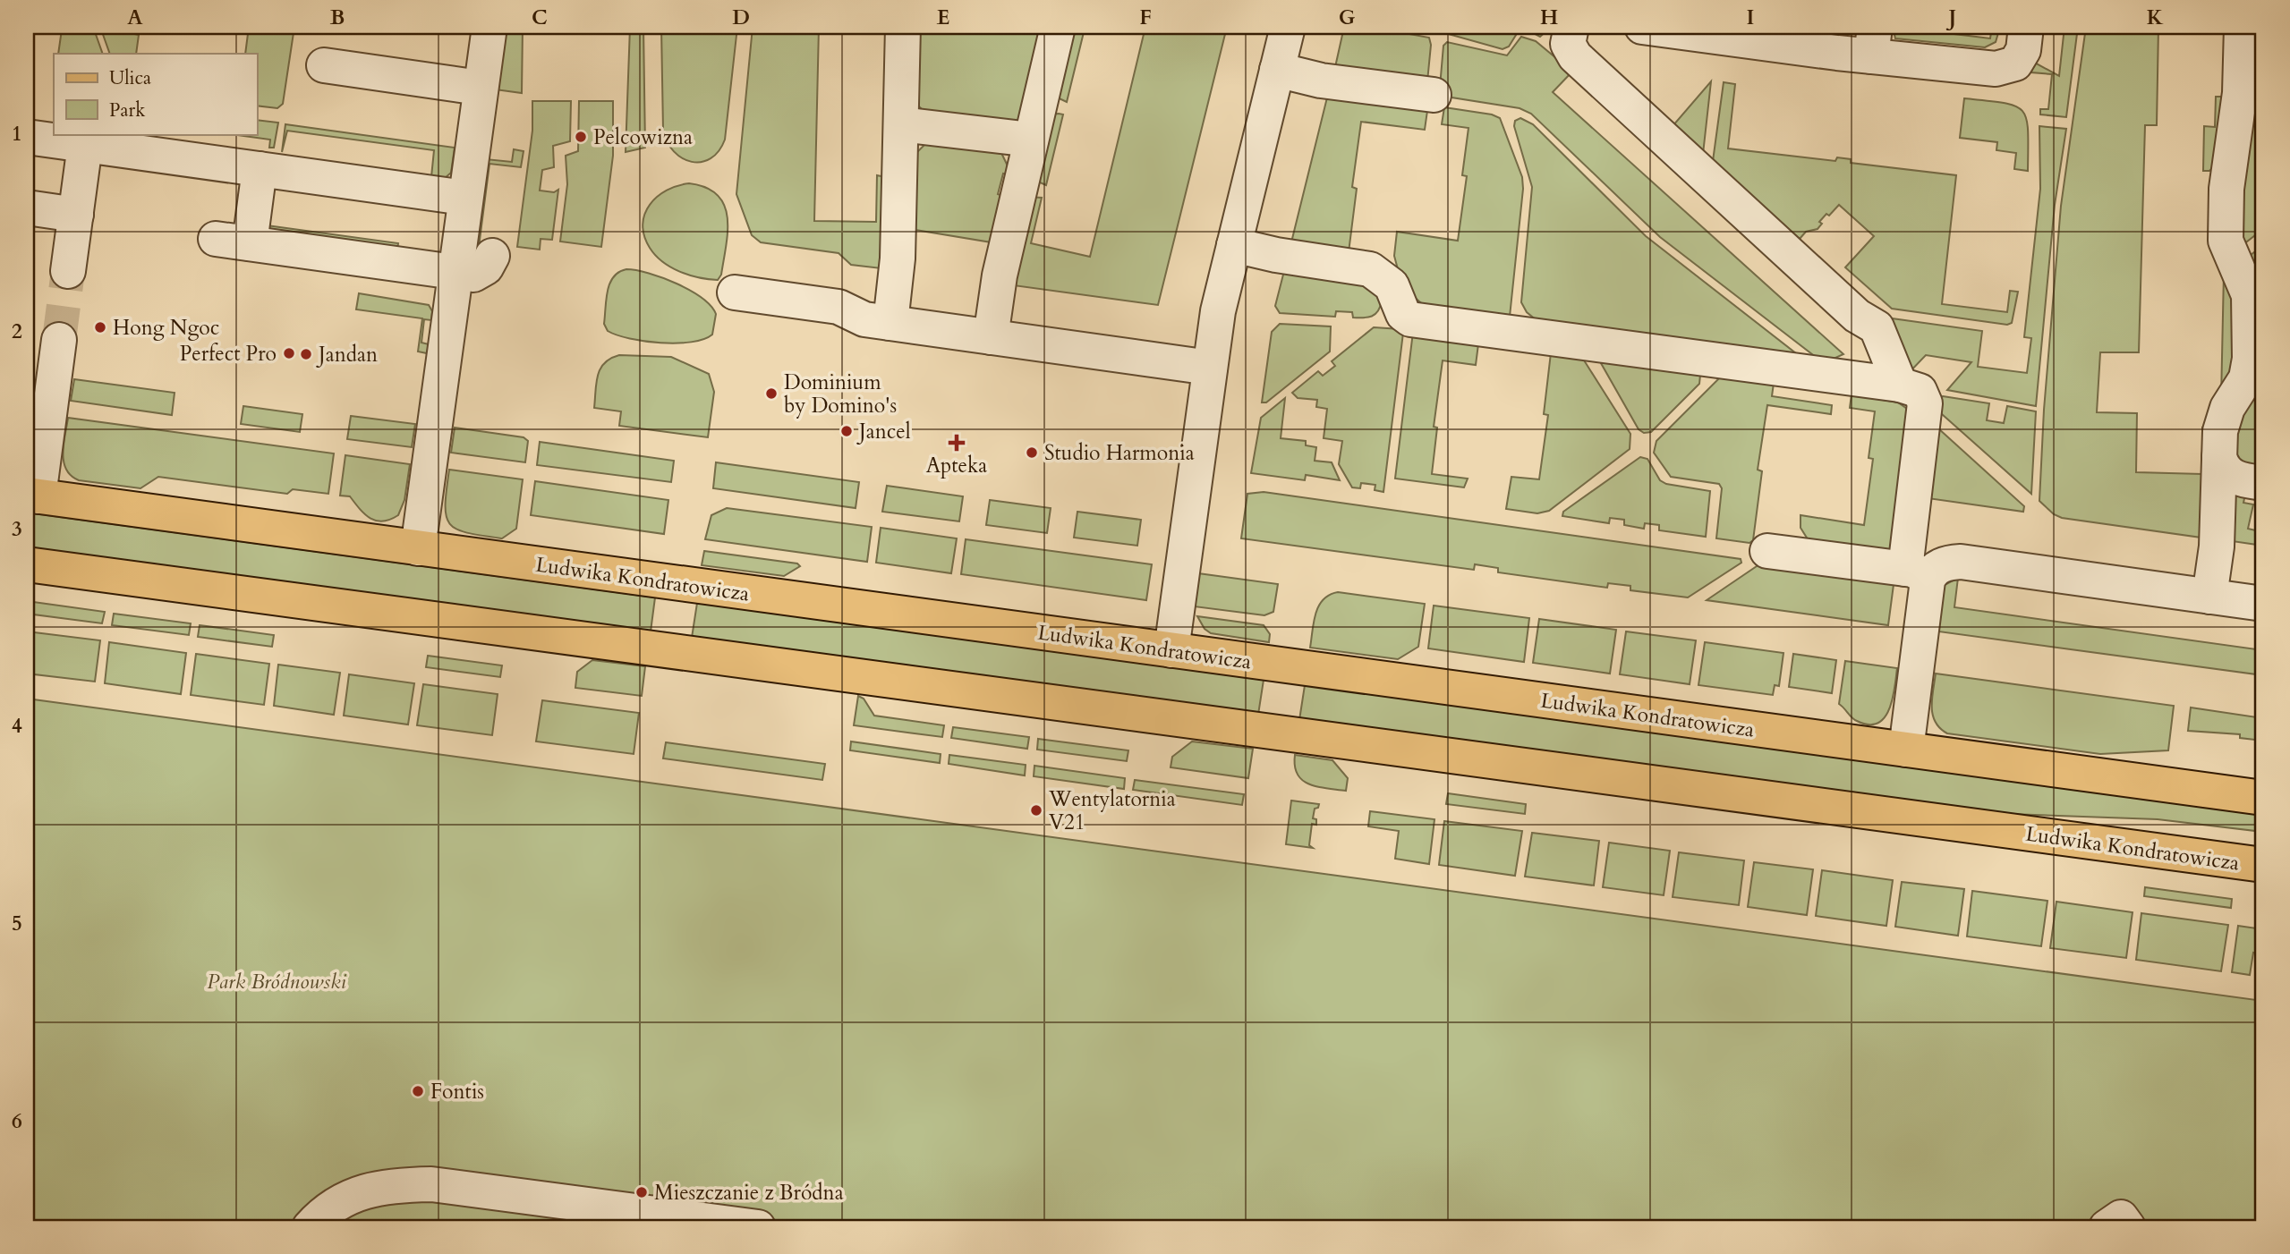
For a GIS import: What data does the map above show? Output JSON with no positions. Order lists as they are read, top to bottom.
{
  "streets": {
    "main road": ["Ludwika Kondratowicza"]
  },
  "parks": ["Park Bródnowski"],
  "places": {
    "other": [
      "Pelcowizna",
      "Hong Ngoc",
      "Perfect Pro",
      "Jandan",
      "Dominium by Domino's",
      "Jancel",
      "Studio Harmonia",
      "Wentylatornia V21",
      "Fontis",
      "Mieszczanie z Bródna"
    ],
    "health": ["Apteka"]
  },
  "legend": ["Ulica", "Park"],
  "grid": {
    "columns": [
      "A",
      "B",
      "C",
      "D",
      "E",
      "F",
      "G",
      "H",
      "I",
      "J",
      "K"
    ],
    "rows": [
      "1",
      "2",
      "3",
      "4",
      "5",
      "6"
    ]
  }
}
